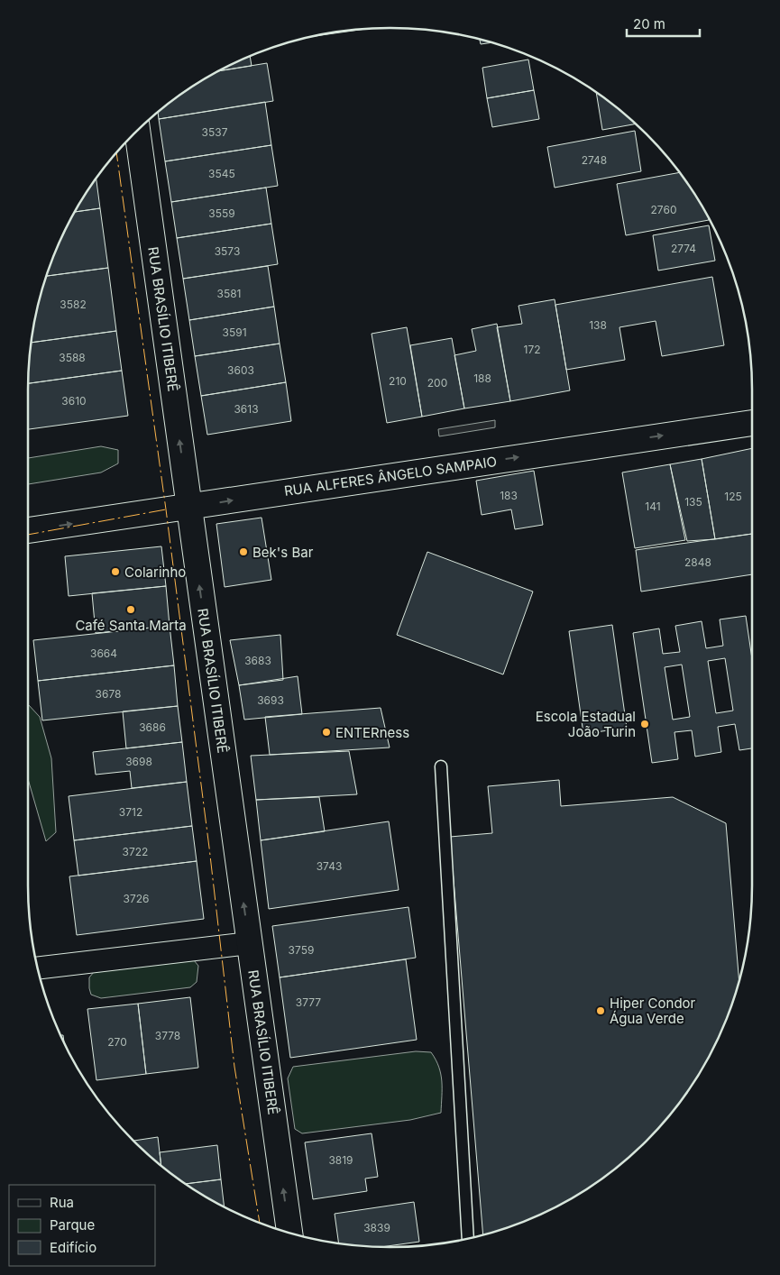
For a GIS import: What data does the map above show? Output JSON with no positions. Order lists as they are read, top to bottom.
{
  "streets": {
    "main road": ["RUA BRASÍLIO ITIBERÊ", "RUA ALFERES ÂNGELO SAMPAIO"]
  },
  "crossings": [
    ["RUA BRASÍLIO ITIBERÊ", "RUA ALFERES ÂNGELO SAMPAIO"]
  ],
  "one_way": ["RUA BRASÍLIO ITIBERÊ", "RUA ALFERES ÂNGELO SAMPAIO"],
  "places": [
    "Bek's Bar",
    "Colarinho",
    "Café Santa Marta",
    "Escola Estadual João Turin",
    "ENTERness",
    "Hiper Condor Água Verde"
  ],
  "house_numbers": [
    "3537",
    "2748",
    "3545",
    "2760",
    "3559",
    "2774",
    "3573",
    "3581",
    "3582",
    "138",
    "3591",
    "172",
    "3588",
    "3603",
    "188",
    "210",
    "200",
    "3610",
    "3613",
    "183",
    "125",
    "135",
    "141",
    "2848",
    "3664",
    "3683",
    "3678",
    "3693",
    "3686",
    "3698",
    "3712",
    "3722",
    "3743",
    "3726",
    "3759",
    "3777",
    "3778",
    "270",
    "3819",
    "3839"
  ],
  "legend": ["Rua", "Parque", "Edifício"],
  "scale_bar": "20 m"
}
